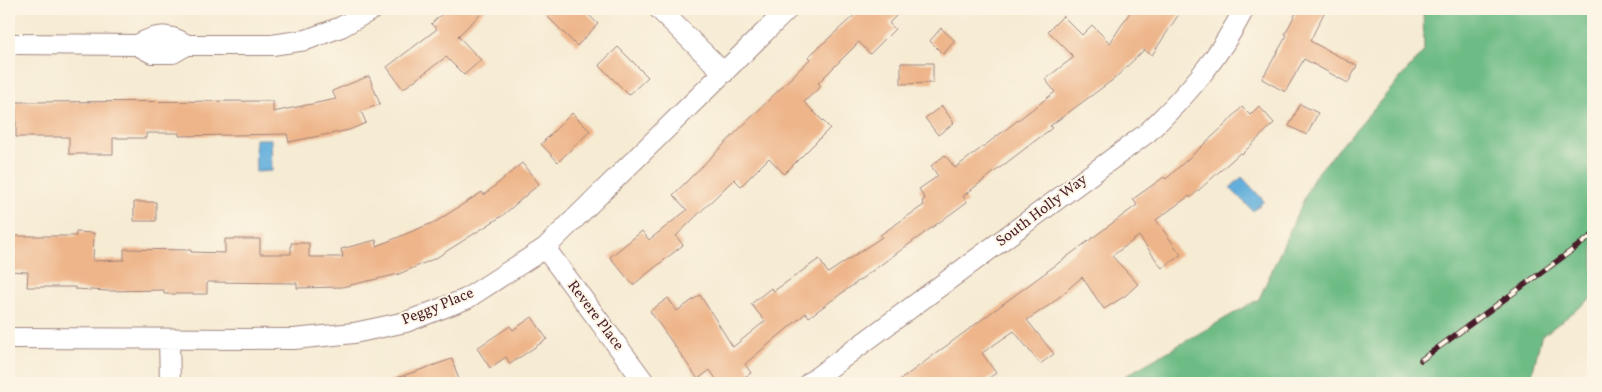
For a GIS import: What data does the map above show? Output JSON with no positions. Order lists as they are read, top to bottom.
{
  "streets": {
    "street": ["South Holly Way", "Peggy Place", "Revere Place"]
  },
  "crossings": [
    ["Peggy Place", "Revere Place"]
  ]
}
